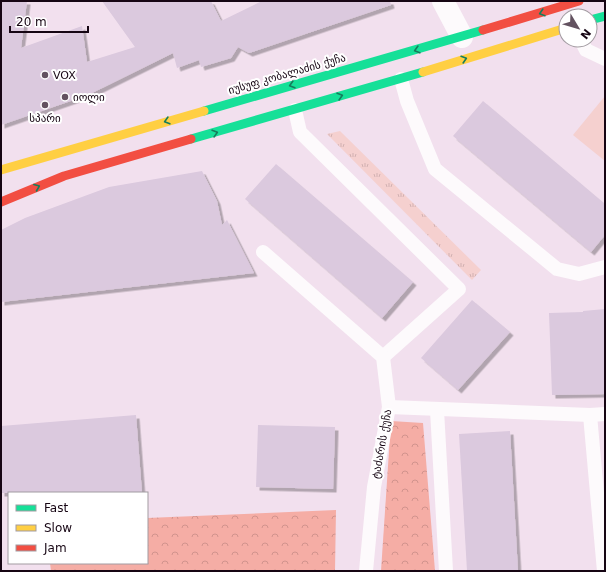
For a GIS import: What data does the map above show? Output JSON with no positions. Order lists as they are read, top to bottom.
{
  "streets": {
    "street": ["იუსუფ კობალაძის ქუჩა"],
    "lane": ["ტაძარის ქუჩა"]
  },
  "places": ["VOX", "იოლი", "სპარი"],
  "legend": ["Fast", "Slow", "Jam"],
  "scale_bar": "20 m",
  "north": "bottom right"
}
